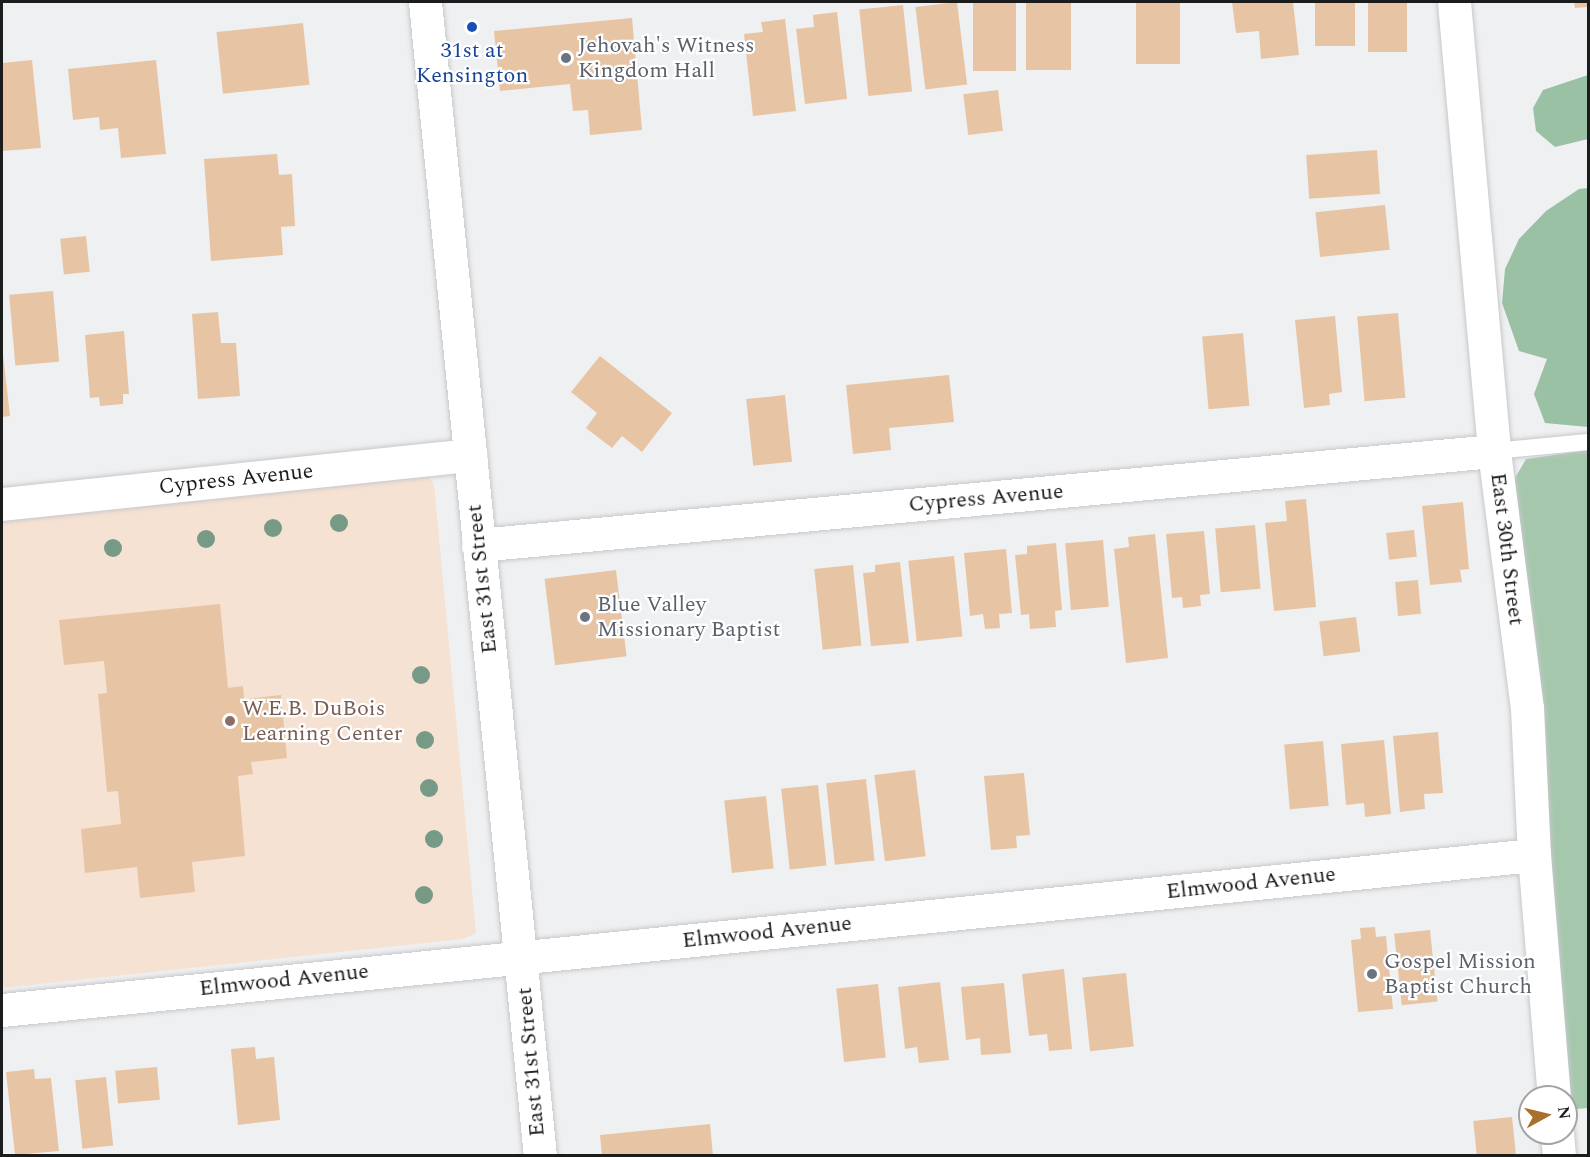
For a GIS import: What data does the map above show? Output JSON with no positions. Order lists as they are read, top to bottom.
{
  "streets": {
    "street": [
      "Cypress Avenue",
      "East 30th Street",
      "East 31st Street",
      "Elmwood Avenue"
    ]
  },
  "crossings": [
    ["Cypress Avenue", "East 30th Street"],
    ["Cypress Avenue", "East 31st Street"],
    ["East 30th Street", "Elmwood Avenue"],
    ["East 31st Street", "Elmwood Avenue"]
  ],
  "places": [
    "31st at Kensington",
    "Jehovah's Witness Kingdom Hall",
    "Blue Valley Missionary Baptist",
    "W.E.B. DuBois Learning Center",
    "Gospel Mission Baptist Church"
  ],
  "north": "right"
}
